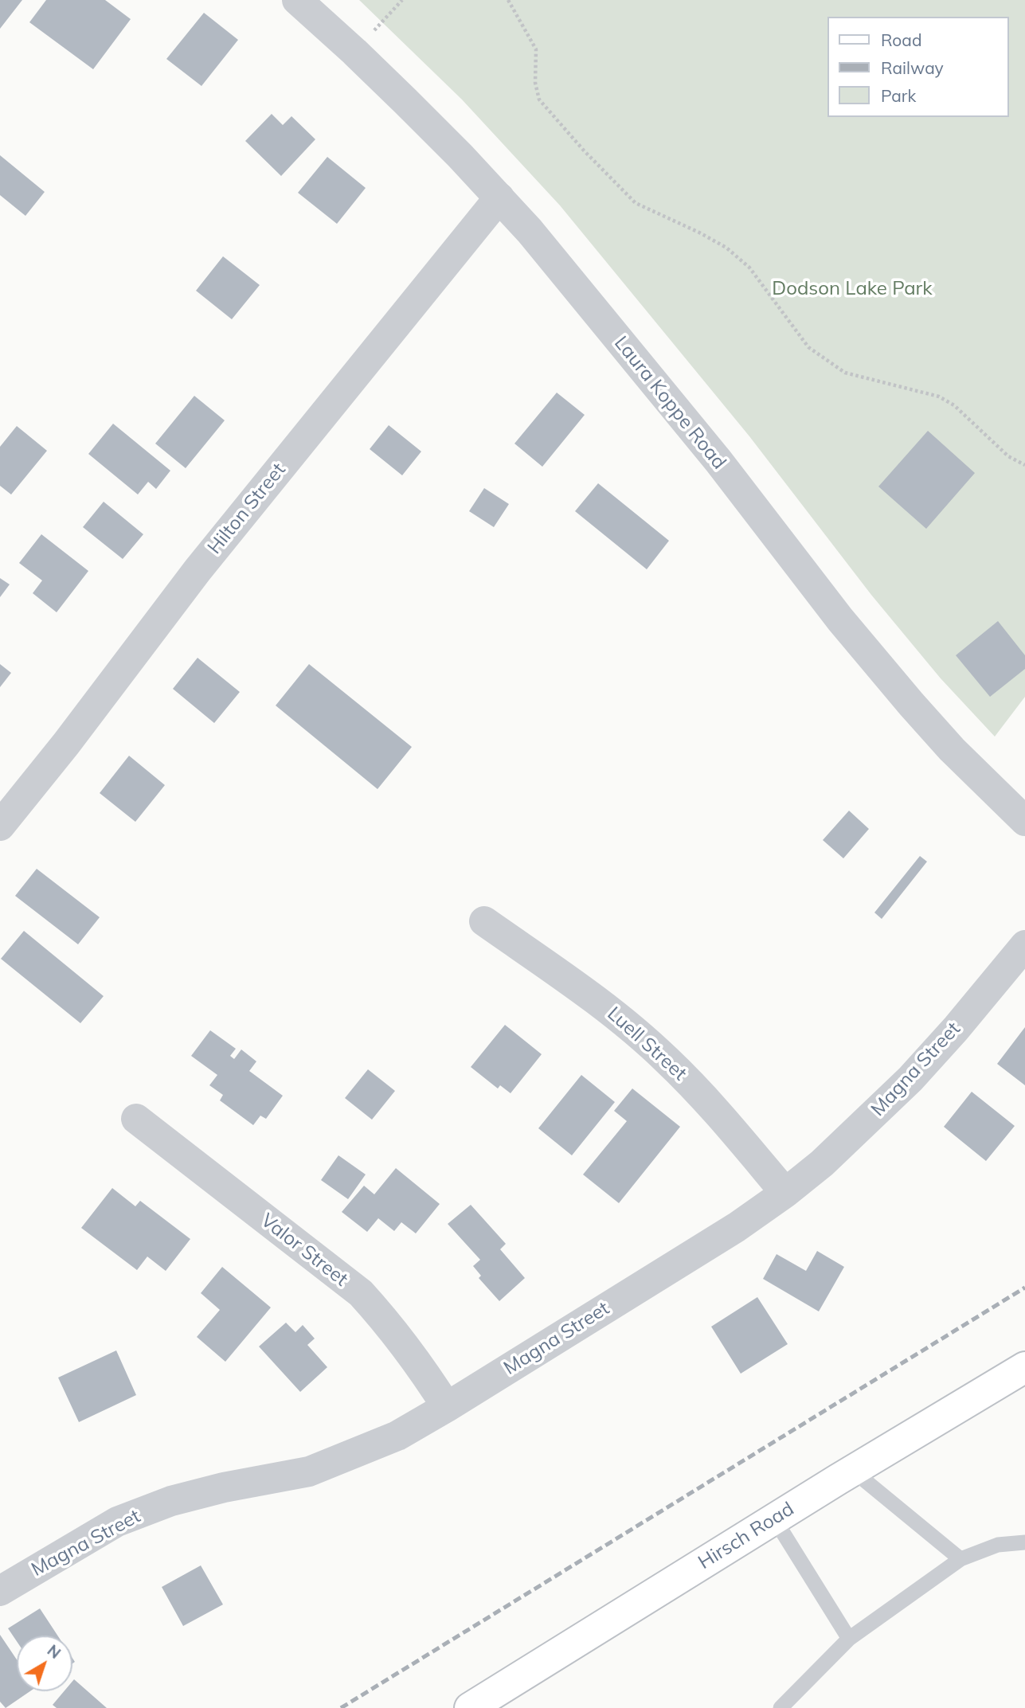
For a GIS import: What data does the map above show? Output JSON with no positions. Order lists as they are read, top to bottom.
{
  "streets": {
    "main road": ["Hirsch Road"],
    "street": [
      "Laura Koppe Road",
      "Hilton Street",
      "Luell Street",
      "Magna Street",
      "Valor Street"
    ]
  },
  "crossings": [
    ["Laura Koppe Road", "Hilton Street"],
    ["Luell Street", "Magna Street"],
    ["Magna Street", "Valor Street"]
  ],
  "parks": ["Dodson Lake Park"],
  "legend": ["Road", "Railway", "Park"],
  "north": "top right"
}
